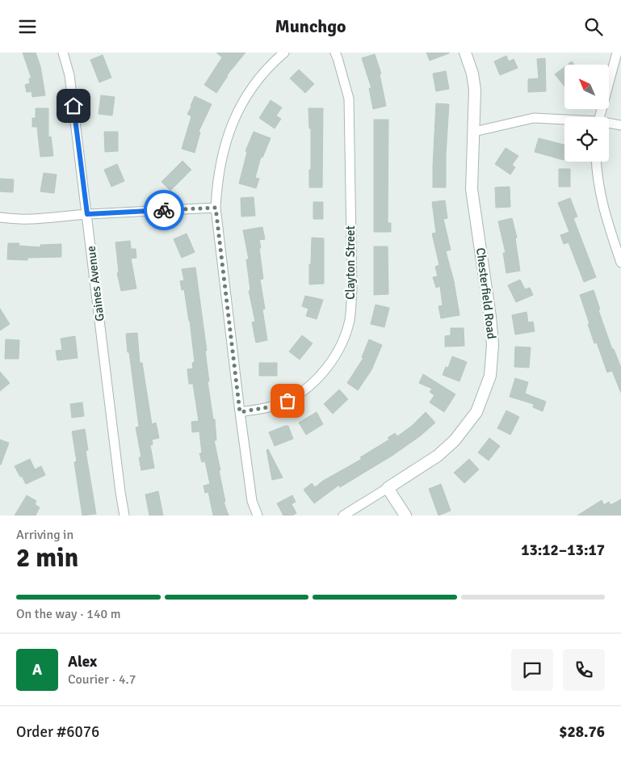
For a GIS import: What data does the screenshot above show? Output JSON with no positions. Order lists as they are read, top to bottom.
{
  "streets": {
    "street": ["Clayton Street", "Gaines Avenue", "Chesterfield Road"]
  },
  "north": "top left",
  "page": {
    "header": "Munchgo",
    "heading": ["2 min", "Arriving in", "13:12–13:17"],
    "panel": [
      "Alex",
      "Courier · 4.7",
      "Order #6076",
      "$28.76"
    ],
    "bar": "On the way · 140 m",
    "round": "A"
  }
}
